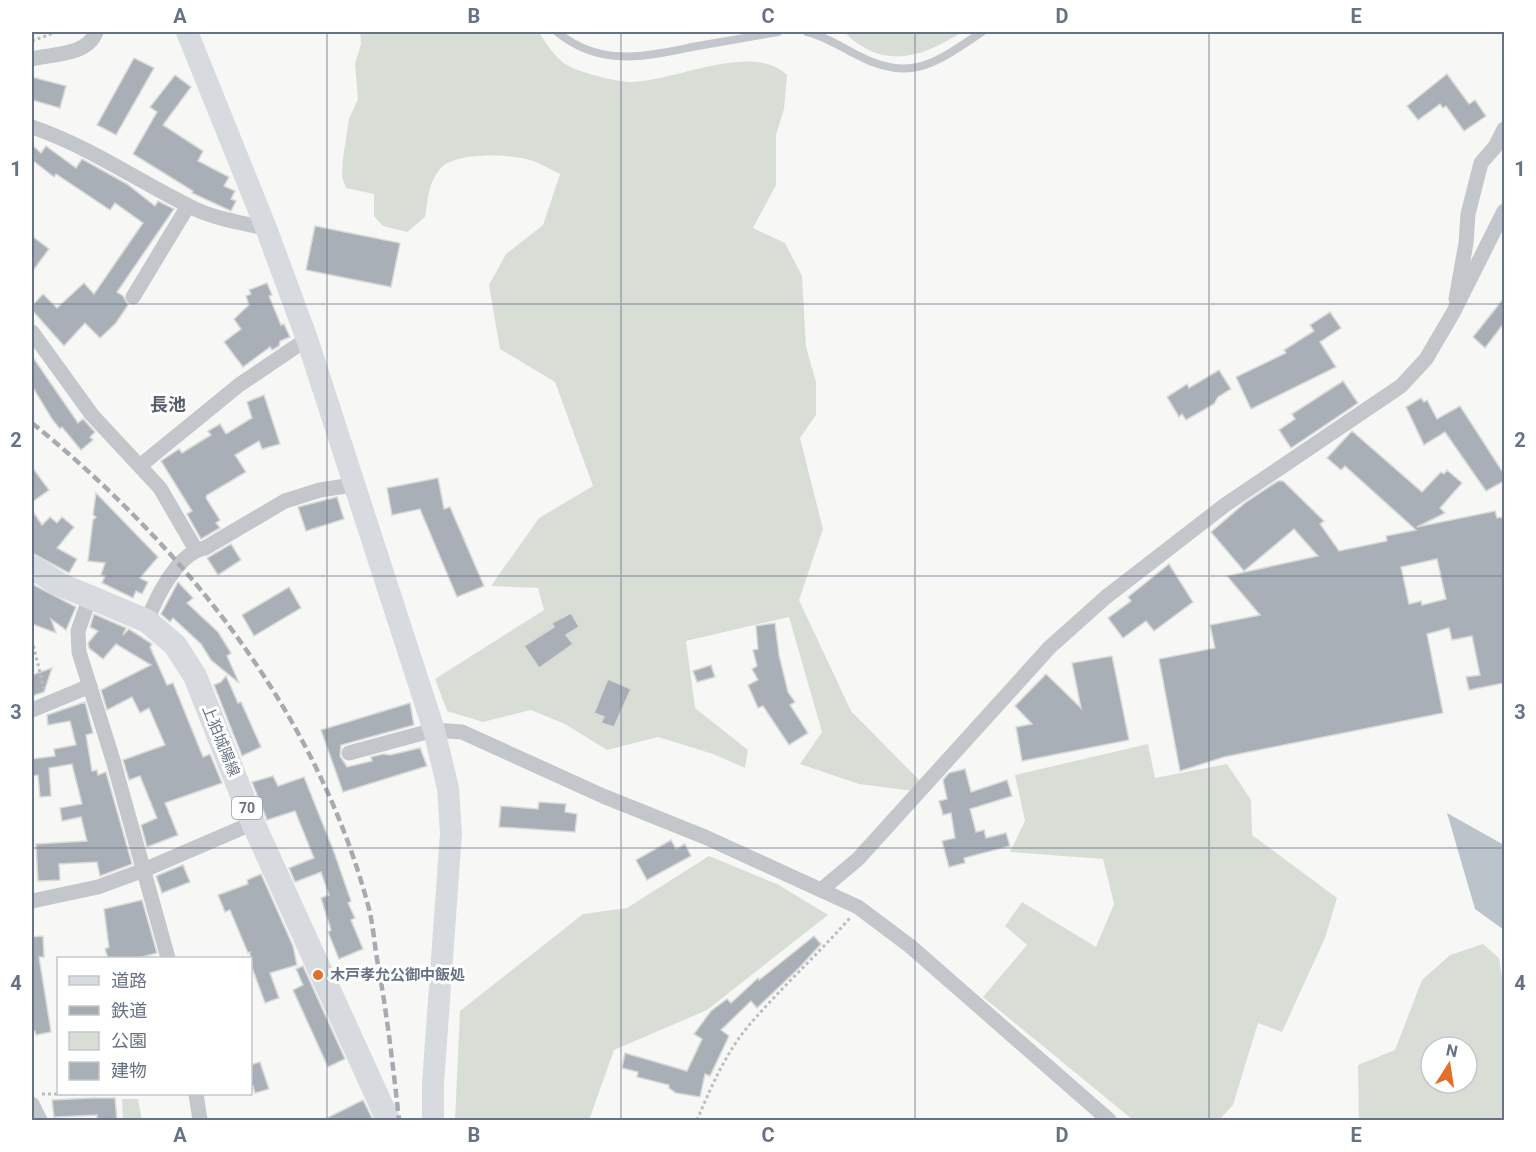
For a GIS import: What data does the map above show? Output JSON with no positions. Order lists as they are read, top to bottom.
{
  "streets": {
    "main road": ["上狛城陽線", "70"]
  },
  "districts": ["長池"],
  "places": ["木戸孝允公御中飯処"],
  "legend": [
    "道路",
    "鉄道",
    "公園",
    "建物"
  ],
  "north": "top",
  "grid": {
    "columns": [
      "A",
      "B",
      "C",
      "D",
      "E"
    ],
    "rows": [
      "1",
      "2",
      "3",
      "4"
    ]
  }
}
